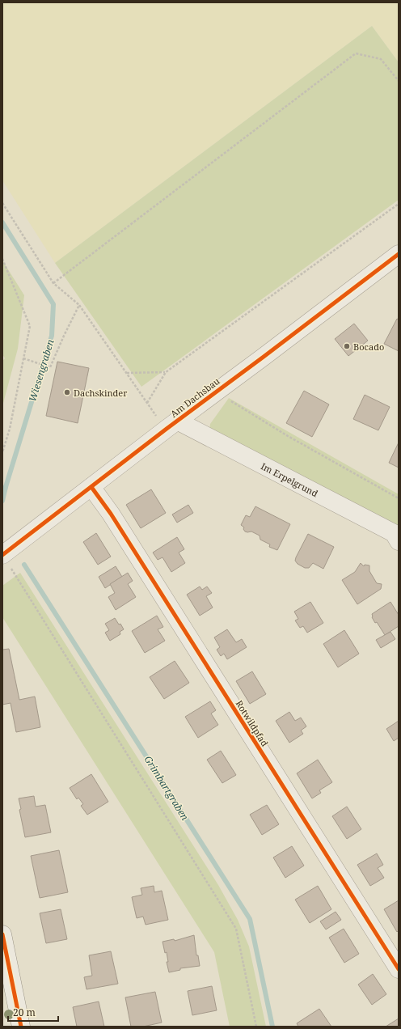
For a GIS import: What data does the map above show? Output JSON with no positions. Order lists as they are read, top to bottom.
{
  "streets": {
    "street": ["Am Dachsbau", "Im Erpelgrund", "Rotwildpfad"]
  },
  "crossings": [
    ["Am Dachsbau", "Im Erpelgrund"],
    ["Am Dachsbau", "Rotwildpfad"]
  ],
  "water": ["Wiesengraben", "Grimbartgraben"],
  "places": ["Bocado", "Dachskinder"],
  "scale_bar": "20 m"
}
